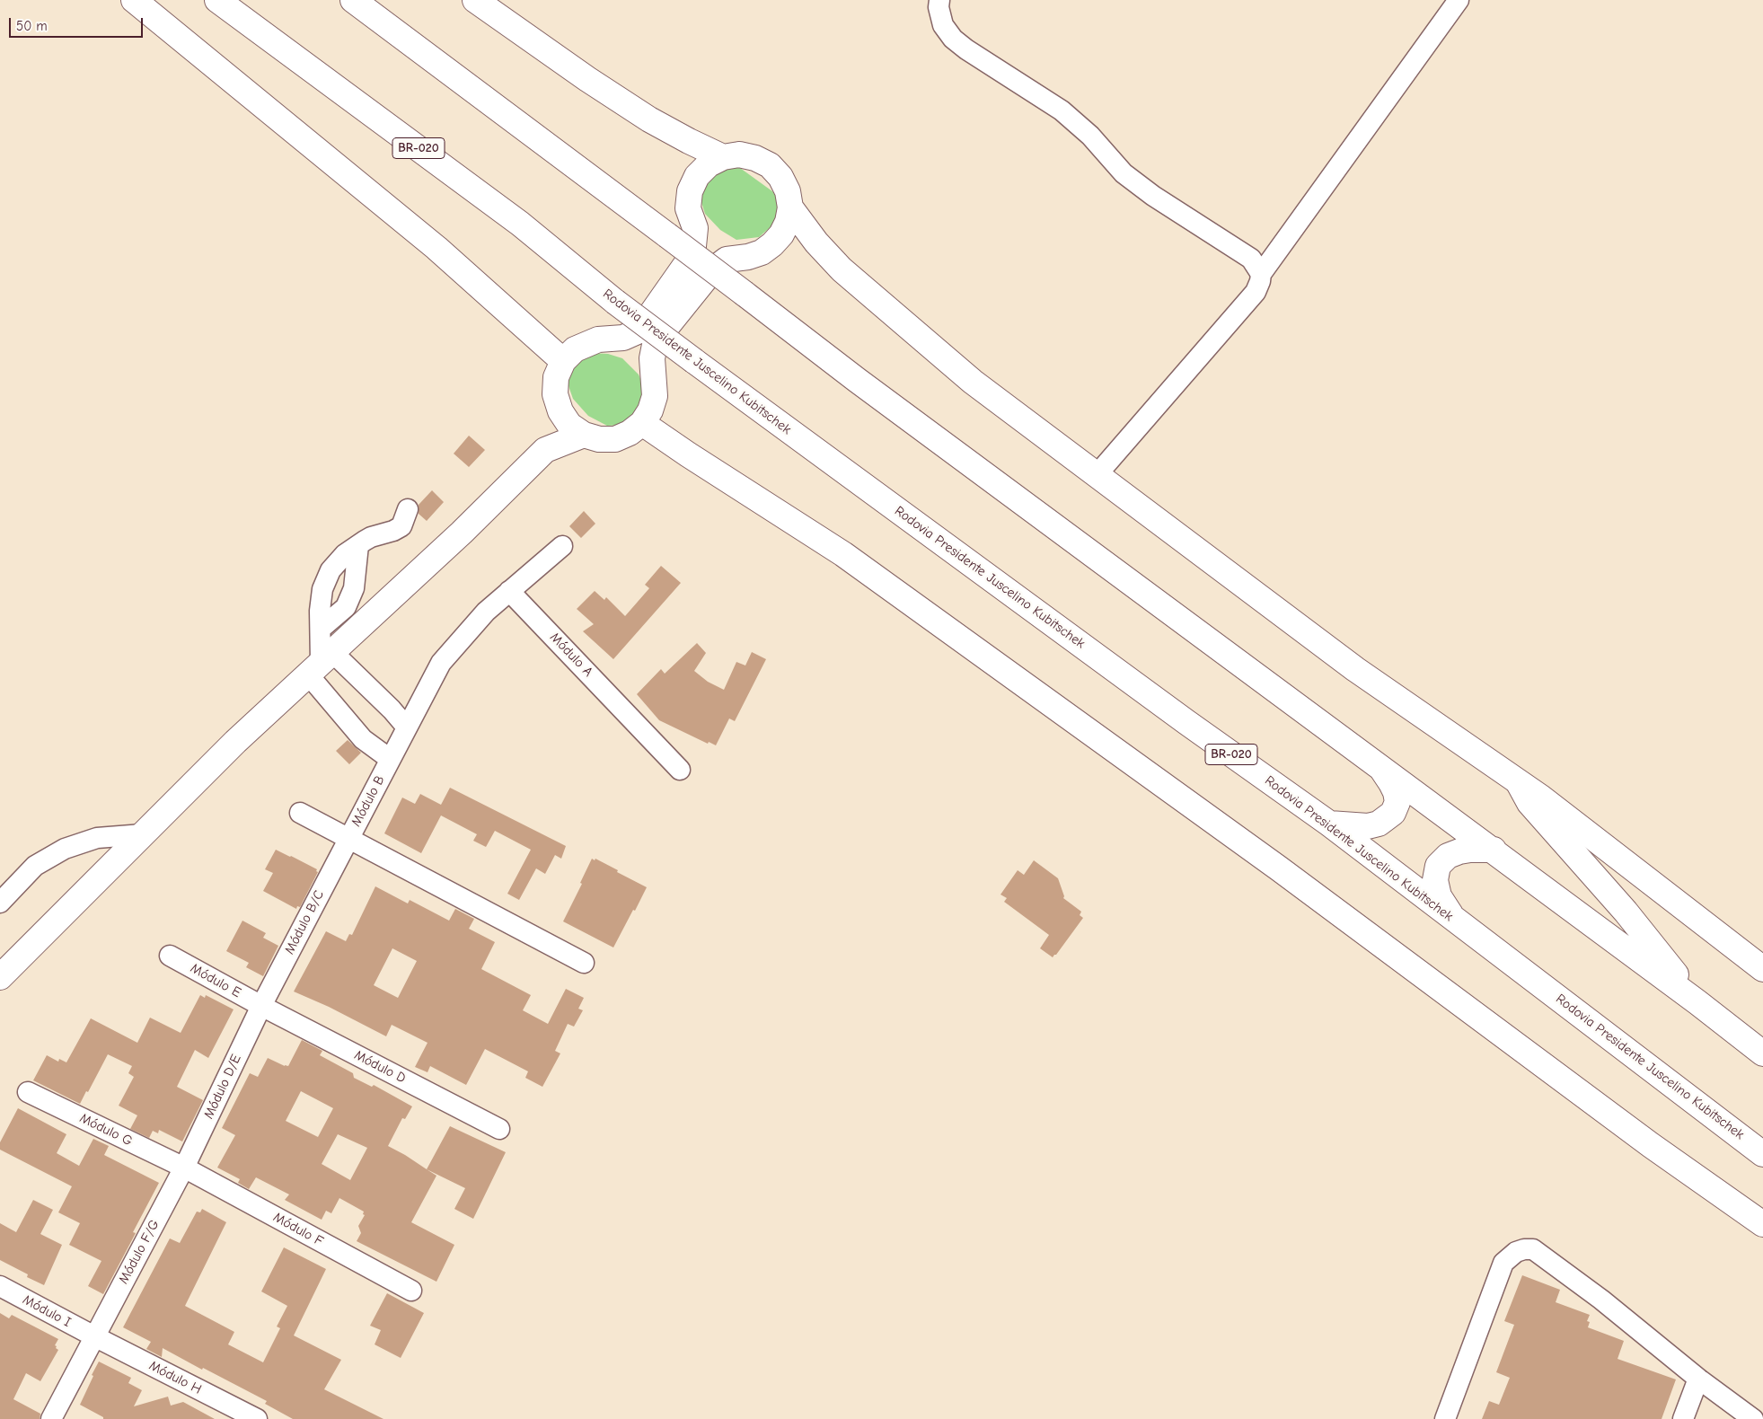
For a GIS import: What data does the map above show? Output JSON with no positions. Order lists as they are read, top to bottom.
{
  "streets": {
    "main road": ["BR-020", "Rodovia Presidente Juscelino Kubitschek"],
    "street": [
      "Módulo A",
      "Módulo B",
      "Módulo B/C",
      "Módulo E",
      "Módulo D",
      "Módulo D/E",
      "Módulo G",
      "Módulo F",
      "Módulo F/G",
      "Módulo I",
      "Módulo H"
    ]
  },
  "crossings": [
    ["Módulo A", "Módulo B"],
    ["Módulo B", "Módulo B/C"],
    ["Módulo B/C", "Módulo E"],
    ["Módulo B/C", "Módulo D"],
    ["Módulo B/C", "Módulo D/E"],
    ["Módulo E", "Módulo D"],
    ["Módulo E", "Módulo D/E"],
    ["Módulo D", "Módulo D/E"],
    ["Módulo D/E", "Módulo G"],
    ["Módulo D/E", "Módulo F"],
    ["Módulo D/E", "Módulo F/G"],
    ["Módulo G", "Módulo F"],
    ["Módulo G", "Módulo F/G"],
    ["Módulo F", "Módulo F/G"],
    ["Módulo F/G", "Módulo I"],
    ["Módulo F/G", "Módulo H"],
    ["Módulo I", "Módulo H"]
  ],
  "scale_bar": "50 m"
}
